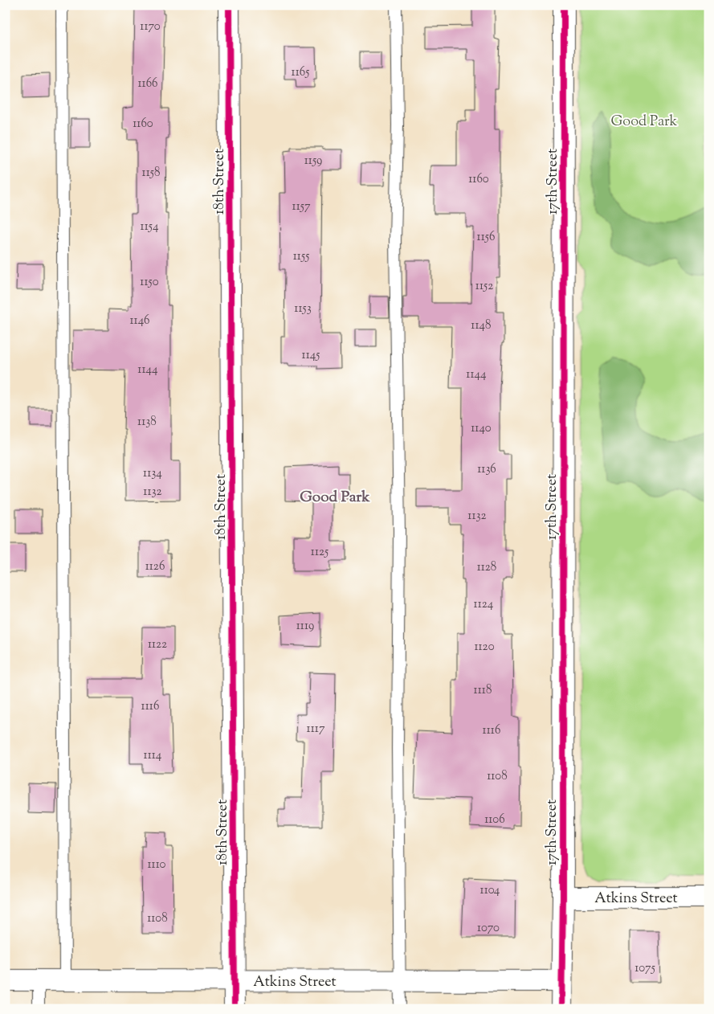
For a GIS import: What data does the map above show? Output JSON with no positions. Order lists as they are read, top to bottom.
{
  "streets": {
    "street": ["18th Street", "17th Street", "Atkins Street"]
  },
  "crossings": [
    ["18th Street", "Atkins Street"],
    ["17th Street", "Atkins Street"]
  ],
  "districts": ["Good Park"],
  "parks": ["Good Park"],
  "house_numbers": [
    "1170",
    "1165",
    "1166",
    "1160",
    "1159",
    "1158",
    "1160",
    "1157",
    "1154",
    "1156",
    "1155",
    "1150",
    "1152",
    "1153",
    "1146",
    "1148",
    "1145",
    "1144",
    "1144",
    "1138",
    "1140",
    "1136",
    "1134",
    "1132",
    "1132",
    "1125",
    "1126",
    "1128",
    "1124",
    "1119",
    "1122",
    "1120",
    "1118",
    "1116",
    "1117",
    "1116",
    "1114",
    "1108",
    "1106",
    "1110",
    "1104",
    "1108",
    "1070",
    "1075"
  ]
}
